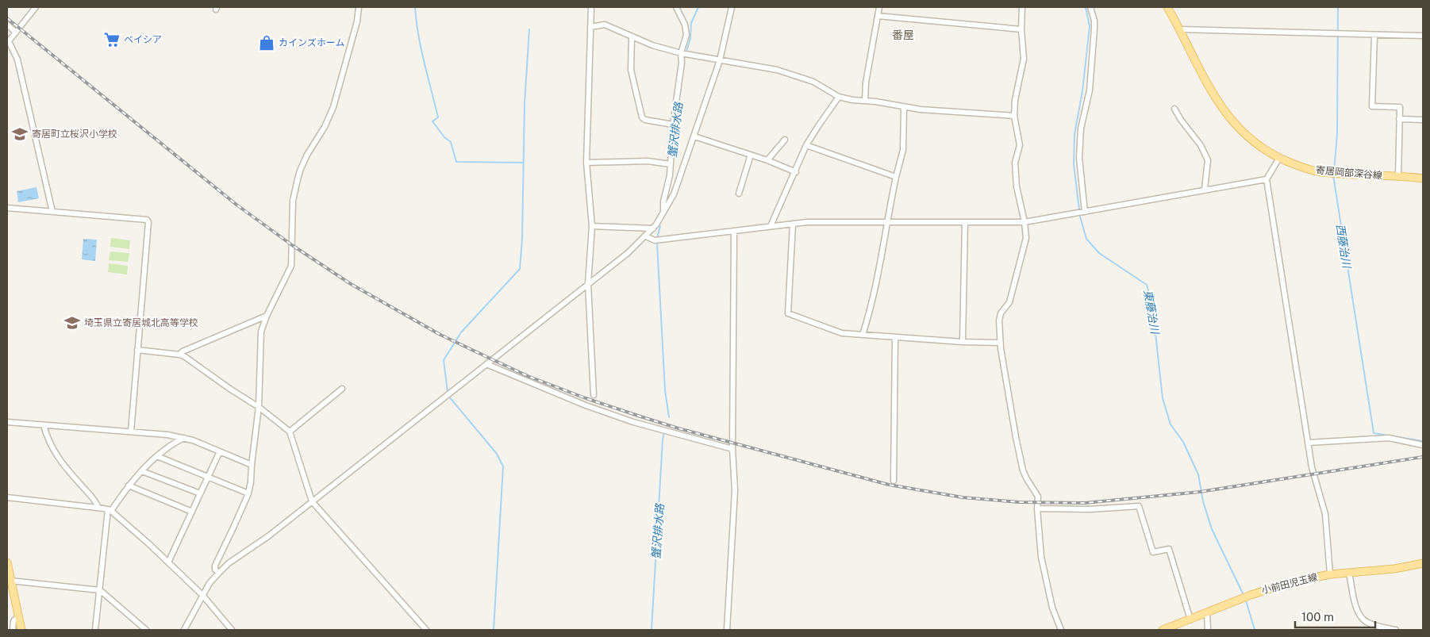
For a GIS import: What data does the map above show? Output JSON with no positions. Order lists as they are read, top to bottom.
{
  "streets": {
    "main road": ["寄居岡部深谷線", "小前田児玉線"]
  },
  "districts": ["番屋"],
  "water": ["蟹沢排水路", "西藤治川", "東藤治川"],
  "places": {
    "supermarket": ["ベイシア"],
    "shop": ["カインズホーム"],
    "school or university": ["寄居町立桜沢小学校", "埼玉県立寄居城北高等学校"]
  },
  "scale_bar": "100 m"
}
